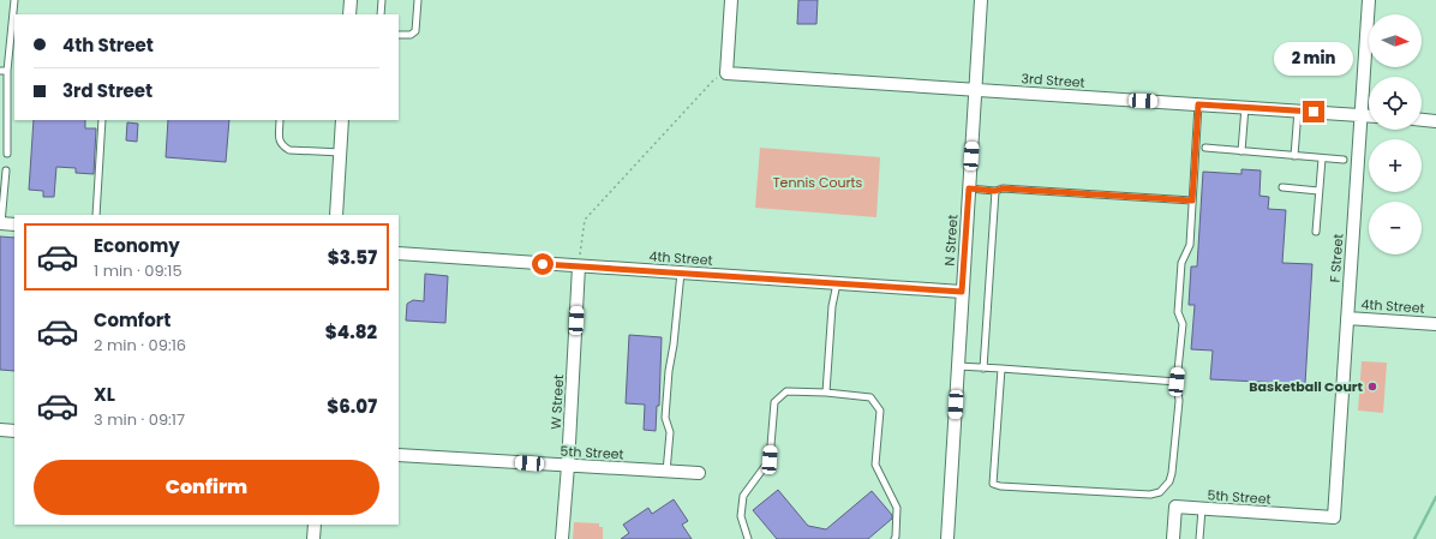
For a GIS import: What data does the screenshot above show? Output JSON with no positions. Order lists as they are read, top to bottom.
{
  "streets": {
    "street": [
      "3rd Street",
      "N Street",
      "4th Street",
      "F Street",
      "W Street",
      "5th Street"
    ]
  },
  "crossings": [
    ["3rd Street", "N Street"],
    ["3rd Street", "F Street"],
    ["N Street", "4th Street"],
    ["4th Street", "F Street"],
    ["4th Street", "W Street"],
    ["F Street", "5th Street"],
    ["W Street", "5th Street"]
  ],
  "parks": ["Tennis Courts"],
  "places": ["Basketball Court"],
  "north": "right",
  "page": {
    "map_buttons": ["+", "−"],
    "banner": ["4th Street", "3rd Street"],
    "bubble": "2 min",
    "list": [
      {
        "name": "Economy",
        "note": "1 min · 09:15",
        "value": "$3.57"
      },
      {
        "name": "Comfort",
        "note": "2 min · 09:16",
        "value": "$4.82"
      },
      {
        "name": "XL",
        "note": "3 min · 09:17",
        "value": "$6.07"
      }
    ],
    "buttons": "Confirm"
  }
}
